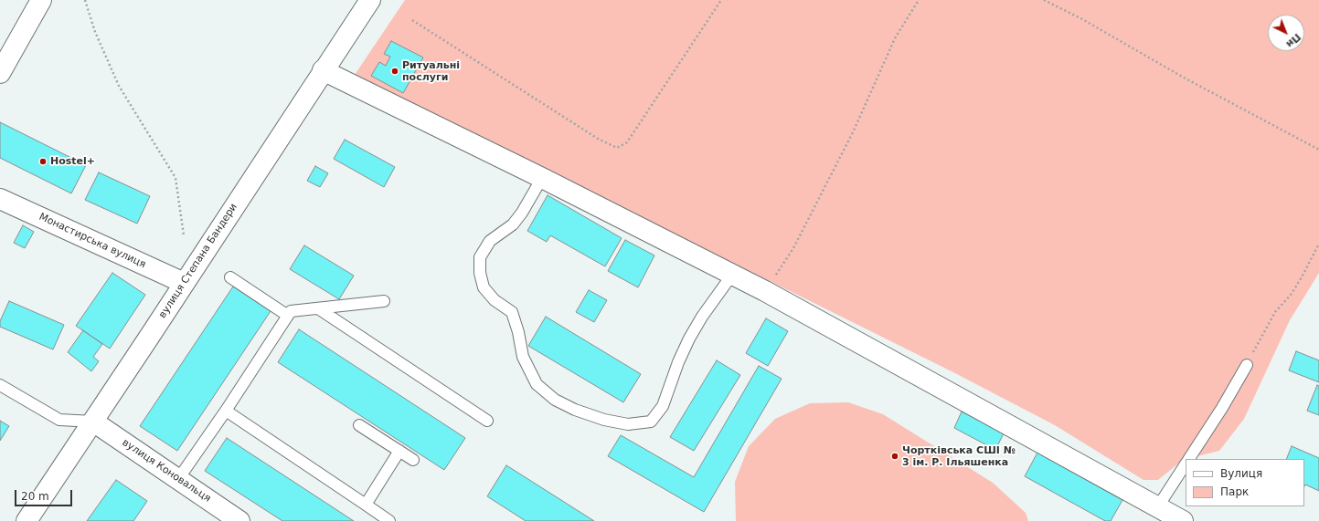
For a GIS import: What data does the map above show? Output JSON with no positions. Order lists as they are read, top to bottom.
{
  "streets": {
    "street": ["Монастирська вулиця", "вулиця Степана Бандери", "вулиця Коновальця"]
  },
  "crossings": [
    ["Монастирська вулиця", "вулиця Степана Бандери"],
    ["вулиця Степана Бандери", "вулиця Коновальця"]
  ],
  "places": ["Ритуальні послуги", "Hostel+", "Чортківська СШІ № 3 ім. Р. Ільяшенка"],
  "legend": ["Вулиця", "Парк"],
  "scale_bar": "20 m",
  "north": "bottom right"
}
